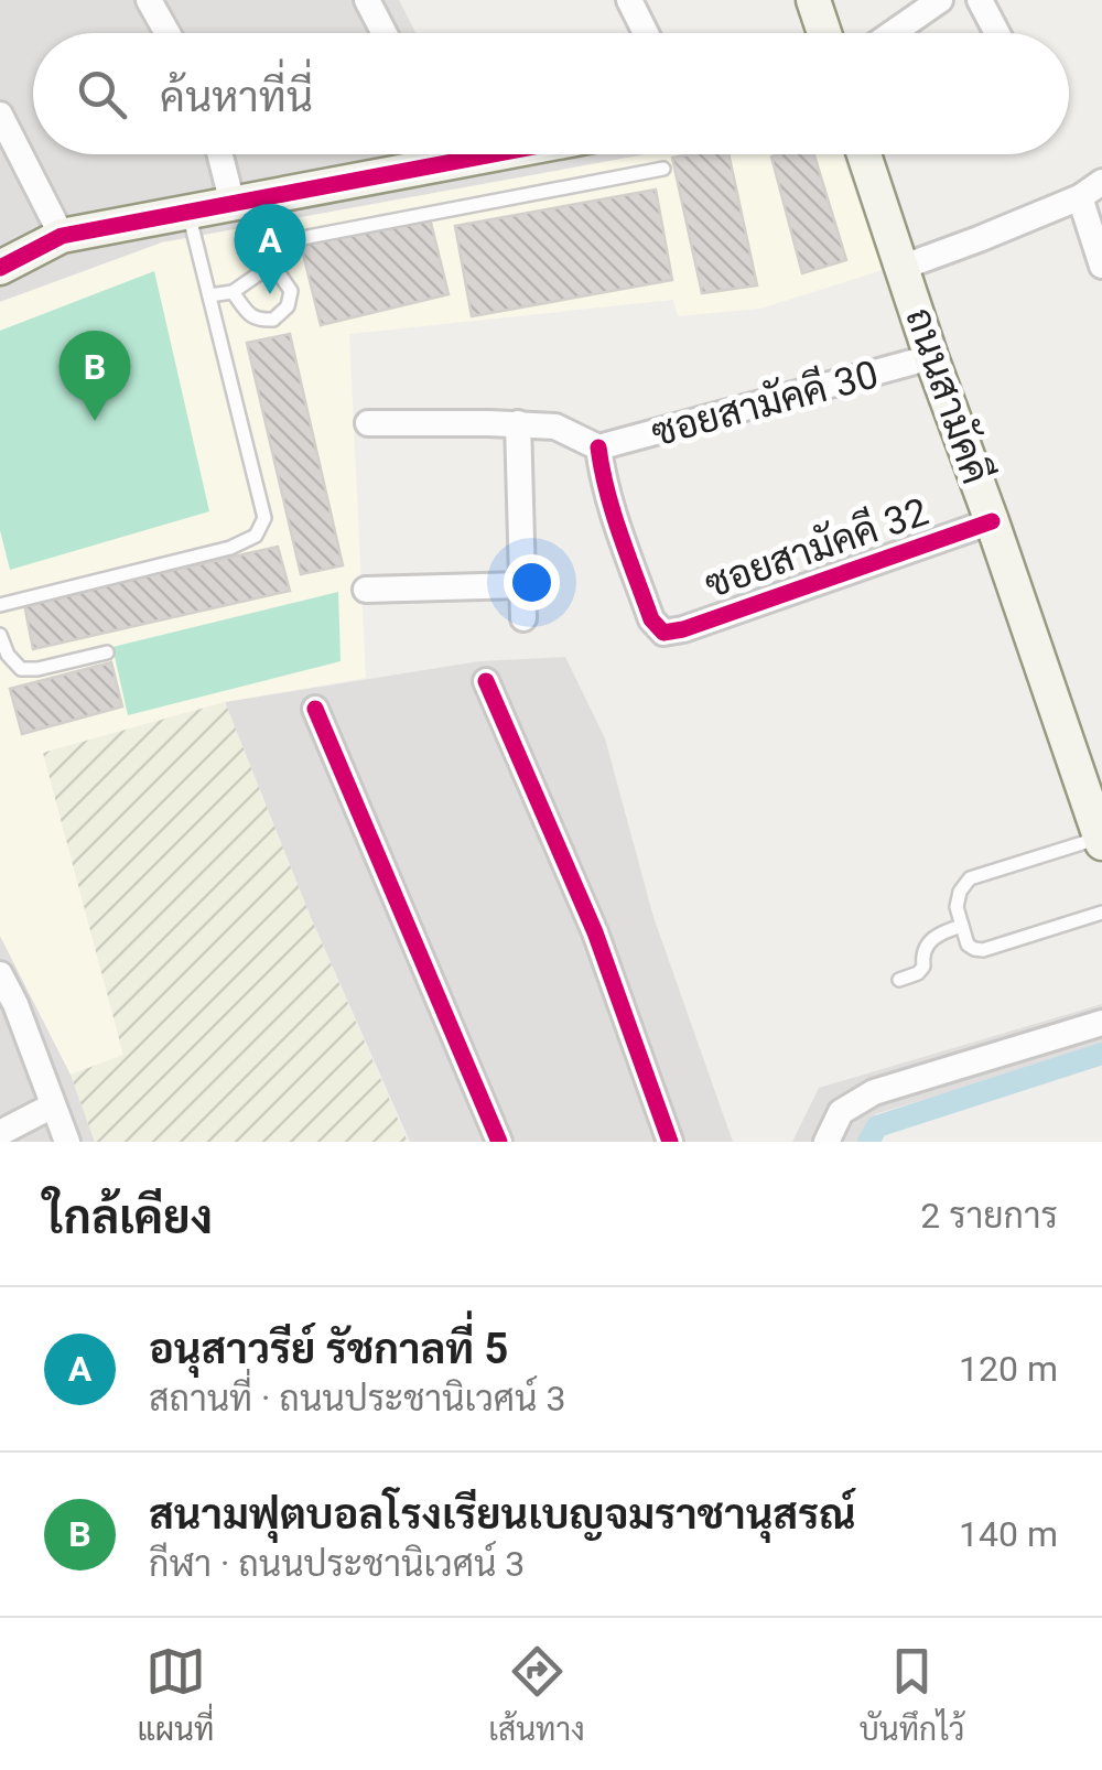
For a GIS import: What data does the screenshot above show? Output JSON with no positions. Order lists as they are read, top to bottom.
{
  "streets": {
    "main road": ["ถนนสามัคคี"],
    "street": ["ซอยสามัคคี 30", "ซอยสามัคคี 32"]
  },
  "crossings": [
    ["ถนนสามัคคี", "ซอยสามัคคี 30"],
    ["ถนนสามัคคี", "ซอยสามัคคี 32"],
    ["ซอยสามัคคี 30", "ซอยสามัคคี 32"]
  ],
  "page": {
    "search": "ค้นหาที่นี่",
    "pins": ["A", "B"],
    "heading": ["ใกล้เคียง", "2 รายการ"],
    "list": [
      {
        "mark": "A",
        "name": "อนุสาวรีย์ รัชกาลที่ 5",
        "note": "สถานที่ · ถนนประชานิเวศน์ 3",
        "value": "120 m"
      },
      {
        "mark": "B",
        "name": "สนามฟุตบอลโรงเรียนเบญจมราชานุสรณ์",
        "note": "กีฬา · ถนนประชานิเวศน์ 3",
        "value": "140 m"
      }
    ],
    "nav": ["แผนที่", "เส้นทาง", "บันทึกไว้"]
  }
}
